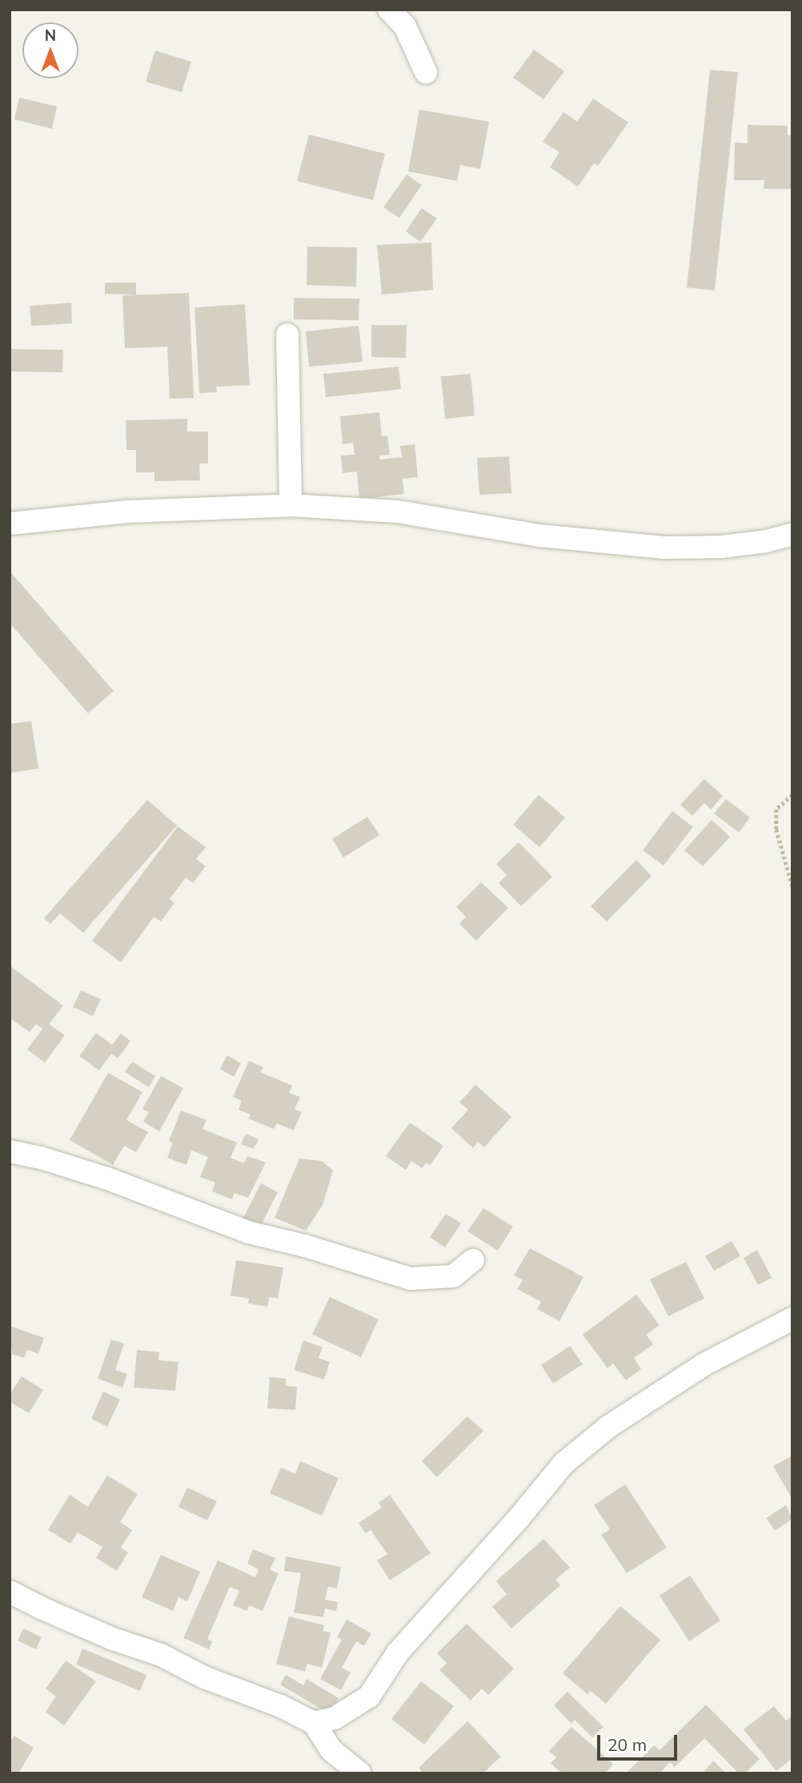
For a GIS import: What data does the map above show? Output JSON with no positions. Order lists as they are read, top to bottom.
{
  "scale_bar": "20 m",
  "north": "top"
}
